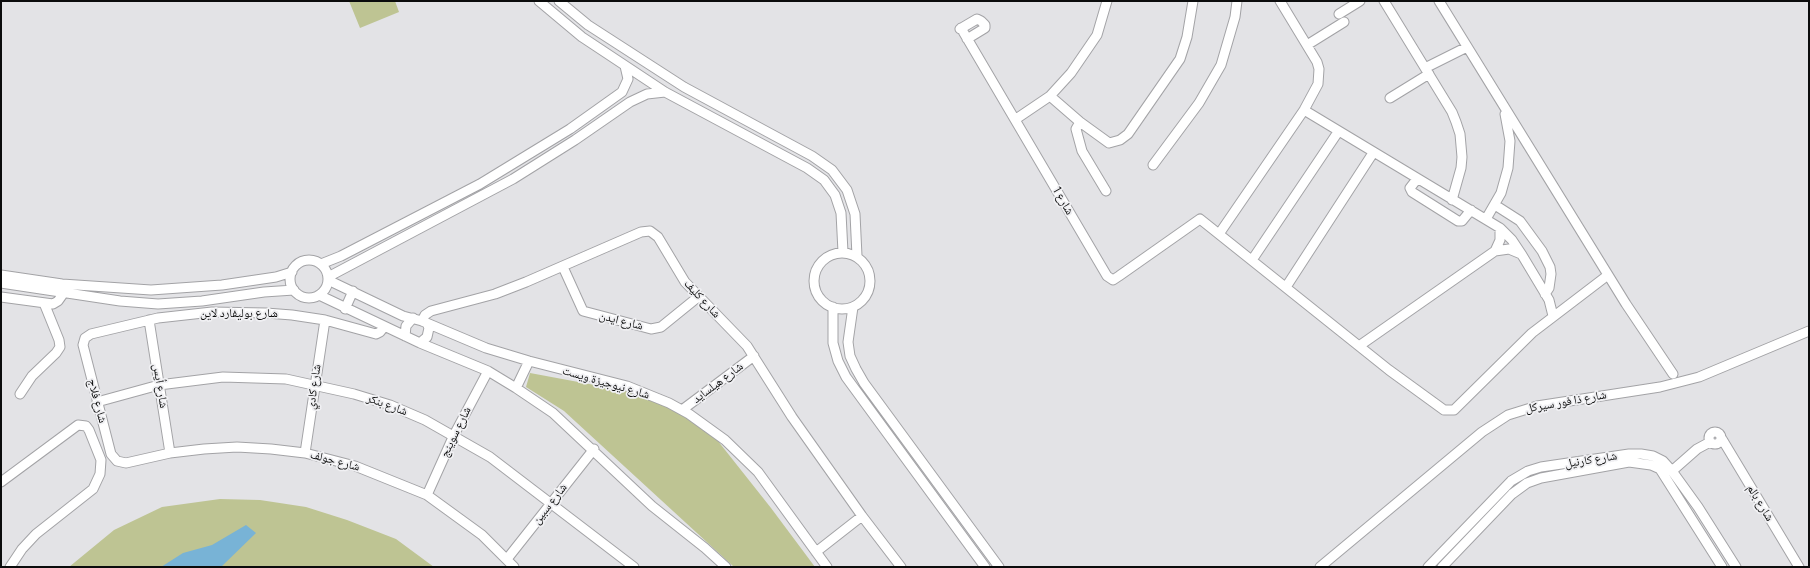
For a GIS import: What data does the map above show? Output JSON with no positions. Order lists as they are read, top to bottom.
{
  "streets": {
    "street": [
      "شارع 1",
      "شارع كليف",
      "شارع بوليفارد لاين",
      "شارع ايدن",
      "شارع نيوجيزة ويست",
      "شارع هيلسايد",
      "شارع أيس",
      "شارع كادي",
      "شارع فلاج",
      "شارع ذا فور سيركل",
      "شارع بنكر",
      "شارع سوينج",
      "شارع كارنيل",
      "شارع جولف",
      "شارع بالم",
      "شارع سبين"
    ]
  },
  "crossings": [
    ["شارع كليف", "شارع ايدن"],
    ["شارع كليف", "شارع نيوجيزة ويست"],
    ["شارع كليف", "شارع هيلسايد"],
    ["شارع بوليفارد لاين", "شارع أيس"],
    ["شارع بوليفارد لاين", "شارع كادي"],
    ["شارع بوليفارد لاين", "شارع فلاج"],
    ["شارع نيوجيزة ويست", "شارع هيلسايد"],
    ["شارع أيس", "شارع بنكر"],
    ["شارع أيس", "شارع جولف"],
    ["شارع كادي", "شارع بنكر"],
    ["شارع كادي", "شارع جولف"],
    ["شارع فلاج", "شارع بنكر"],
    ["شارع فلاج", "شارع جولف"],
    ["شارع بنكر", "شارع سوينج"],
    ["شارع بنكر", "شارع سبين"],
    ["شارع سوينج", "شارع جولف"],
    ["شارع كارنيل", "شارع بالم"],
    ["شارع جولف", "شارع سبين"]
  ]
}
